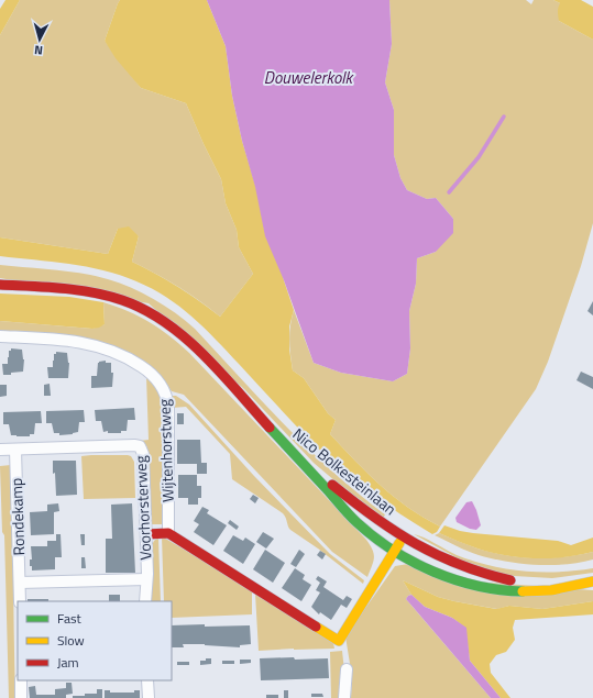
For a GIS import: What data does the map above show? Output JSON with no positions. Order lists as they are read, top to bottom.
{
  "streets": {
    "street": [
      "Wijtenhorstweg",
      "Nico Bolkesteinlaan",
      "Voorhorsterweg",
      "Rondekamp"
    ]
  },
  "crossings": [
    ["Voorhorsterweg", "Rondekamp"]
  ],
  "water": ["Douwelerkolk"],
  "legend": ["Fast", "Slow", "Jam"],
  "north": "bottom"
}
